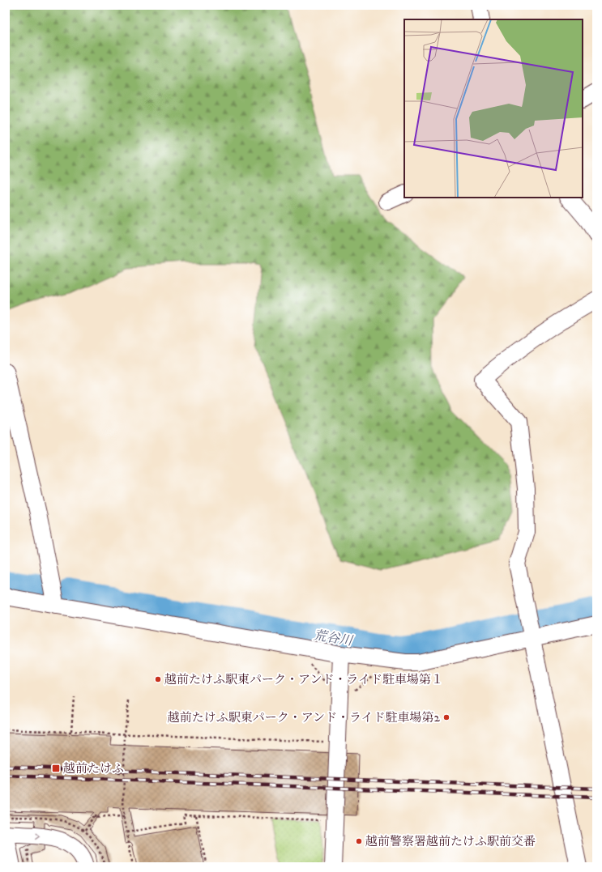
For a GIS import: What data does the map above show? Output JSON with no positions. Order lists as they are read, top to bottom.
{
  "water": ["荒谷川"],
  "places": {
    "other": ["越前たけふ駅東パーク・アンド・ライド駐車場第１", "越前たけふ駅東パーク・アンド・ライド駐車場第2", "越前警察署越前たけふ駅前交番"],
    "transit": ["越前たけふ"]
  }
}
